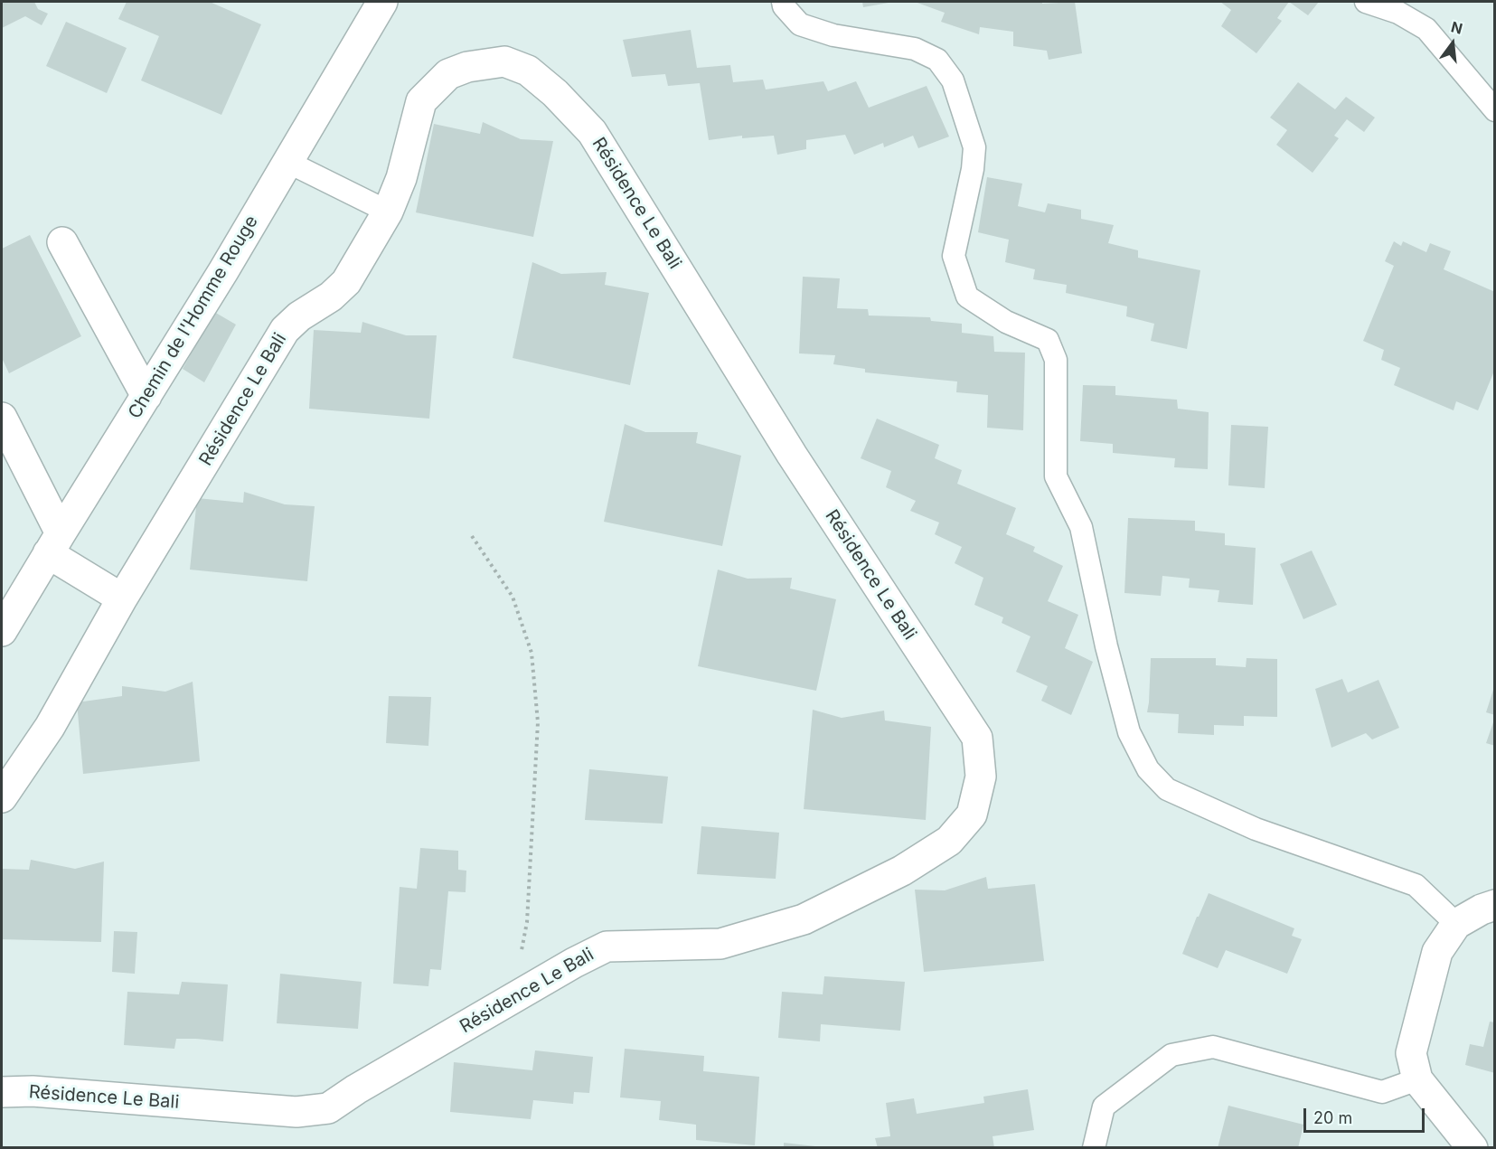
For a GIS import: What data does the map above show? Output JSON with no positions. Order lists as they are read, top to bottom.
{
  "streets": {
    "street": ["Résidence Le Bali", "Chemin de l'Homme Rouge"]
  },
  "scale_bar": "20 m",
  "north": "top"
}
